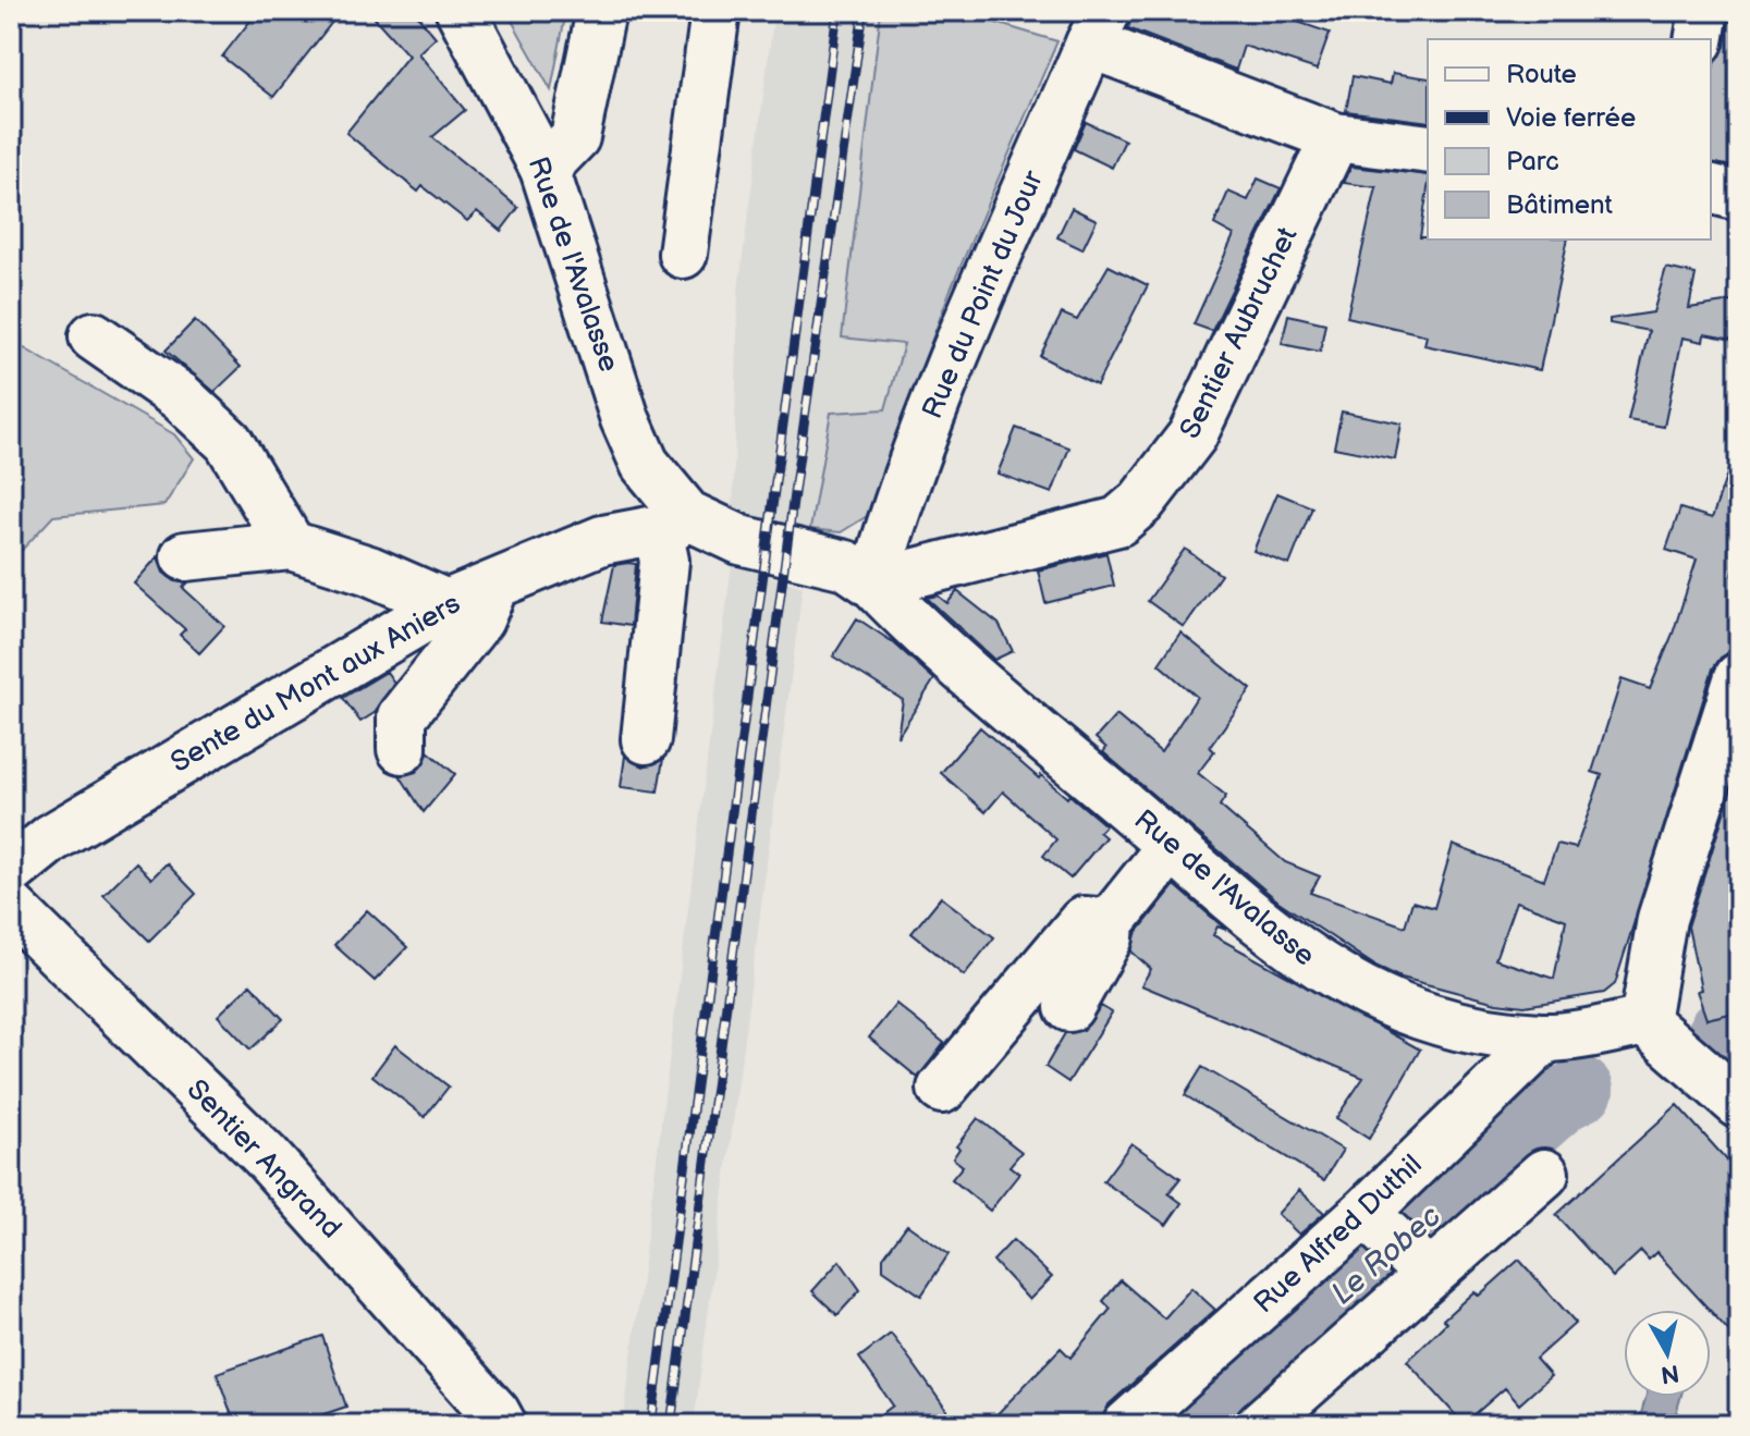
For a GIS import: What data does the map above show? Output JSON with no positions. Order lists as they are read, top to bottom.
{
  "streets": {
    "street": [
      "Rue de l'Avalasse",
      "Rue du Point du Jour",
      "Sentier Aubruchet",
      "Sente du Mont aux Aniers",
      "Sentier Angrand",
      "Rue Alfred Duthil"
    ]
  },
  "crossings": [
    ["Rue de l'Avalasse", "Rue du Point du Jour"],
    ["Rue de l'Avalasse", "Sentier Aubruchet"],
    ["Rue de l'Avalasse", "Sente du Mont aux Aniers"],
    ["Rue de l'Avalasse", "Rue Alfred Duthil"],
    ["Rue du Point du Jour", "Sentier Aubruchet"]
  ],
  "water": ["Le Robec"],
  "legend": [
    "Route",
    "Voie ferrée",
    "Parc",
    "Bâtiment"
  ],
  "north": "bottom"
}
